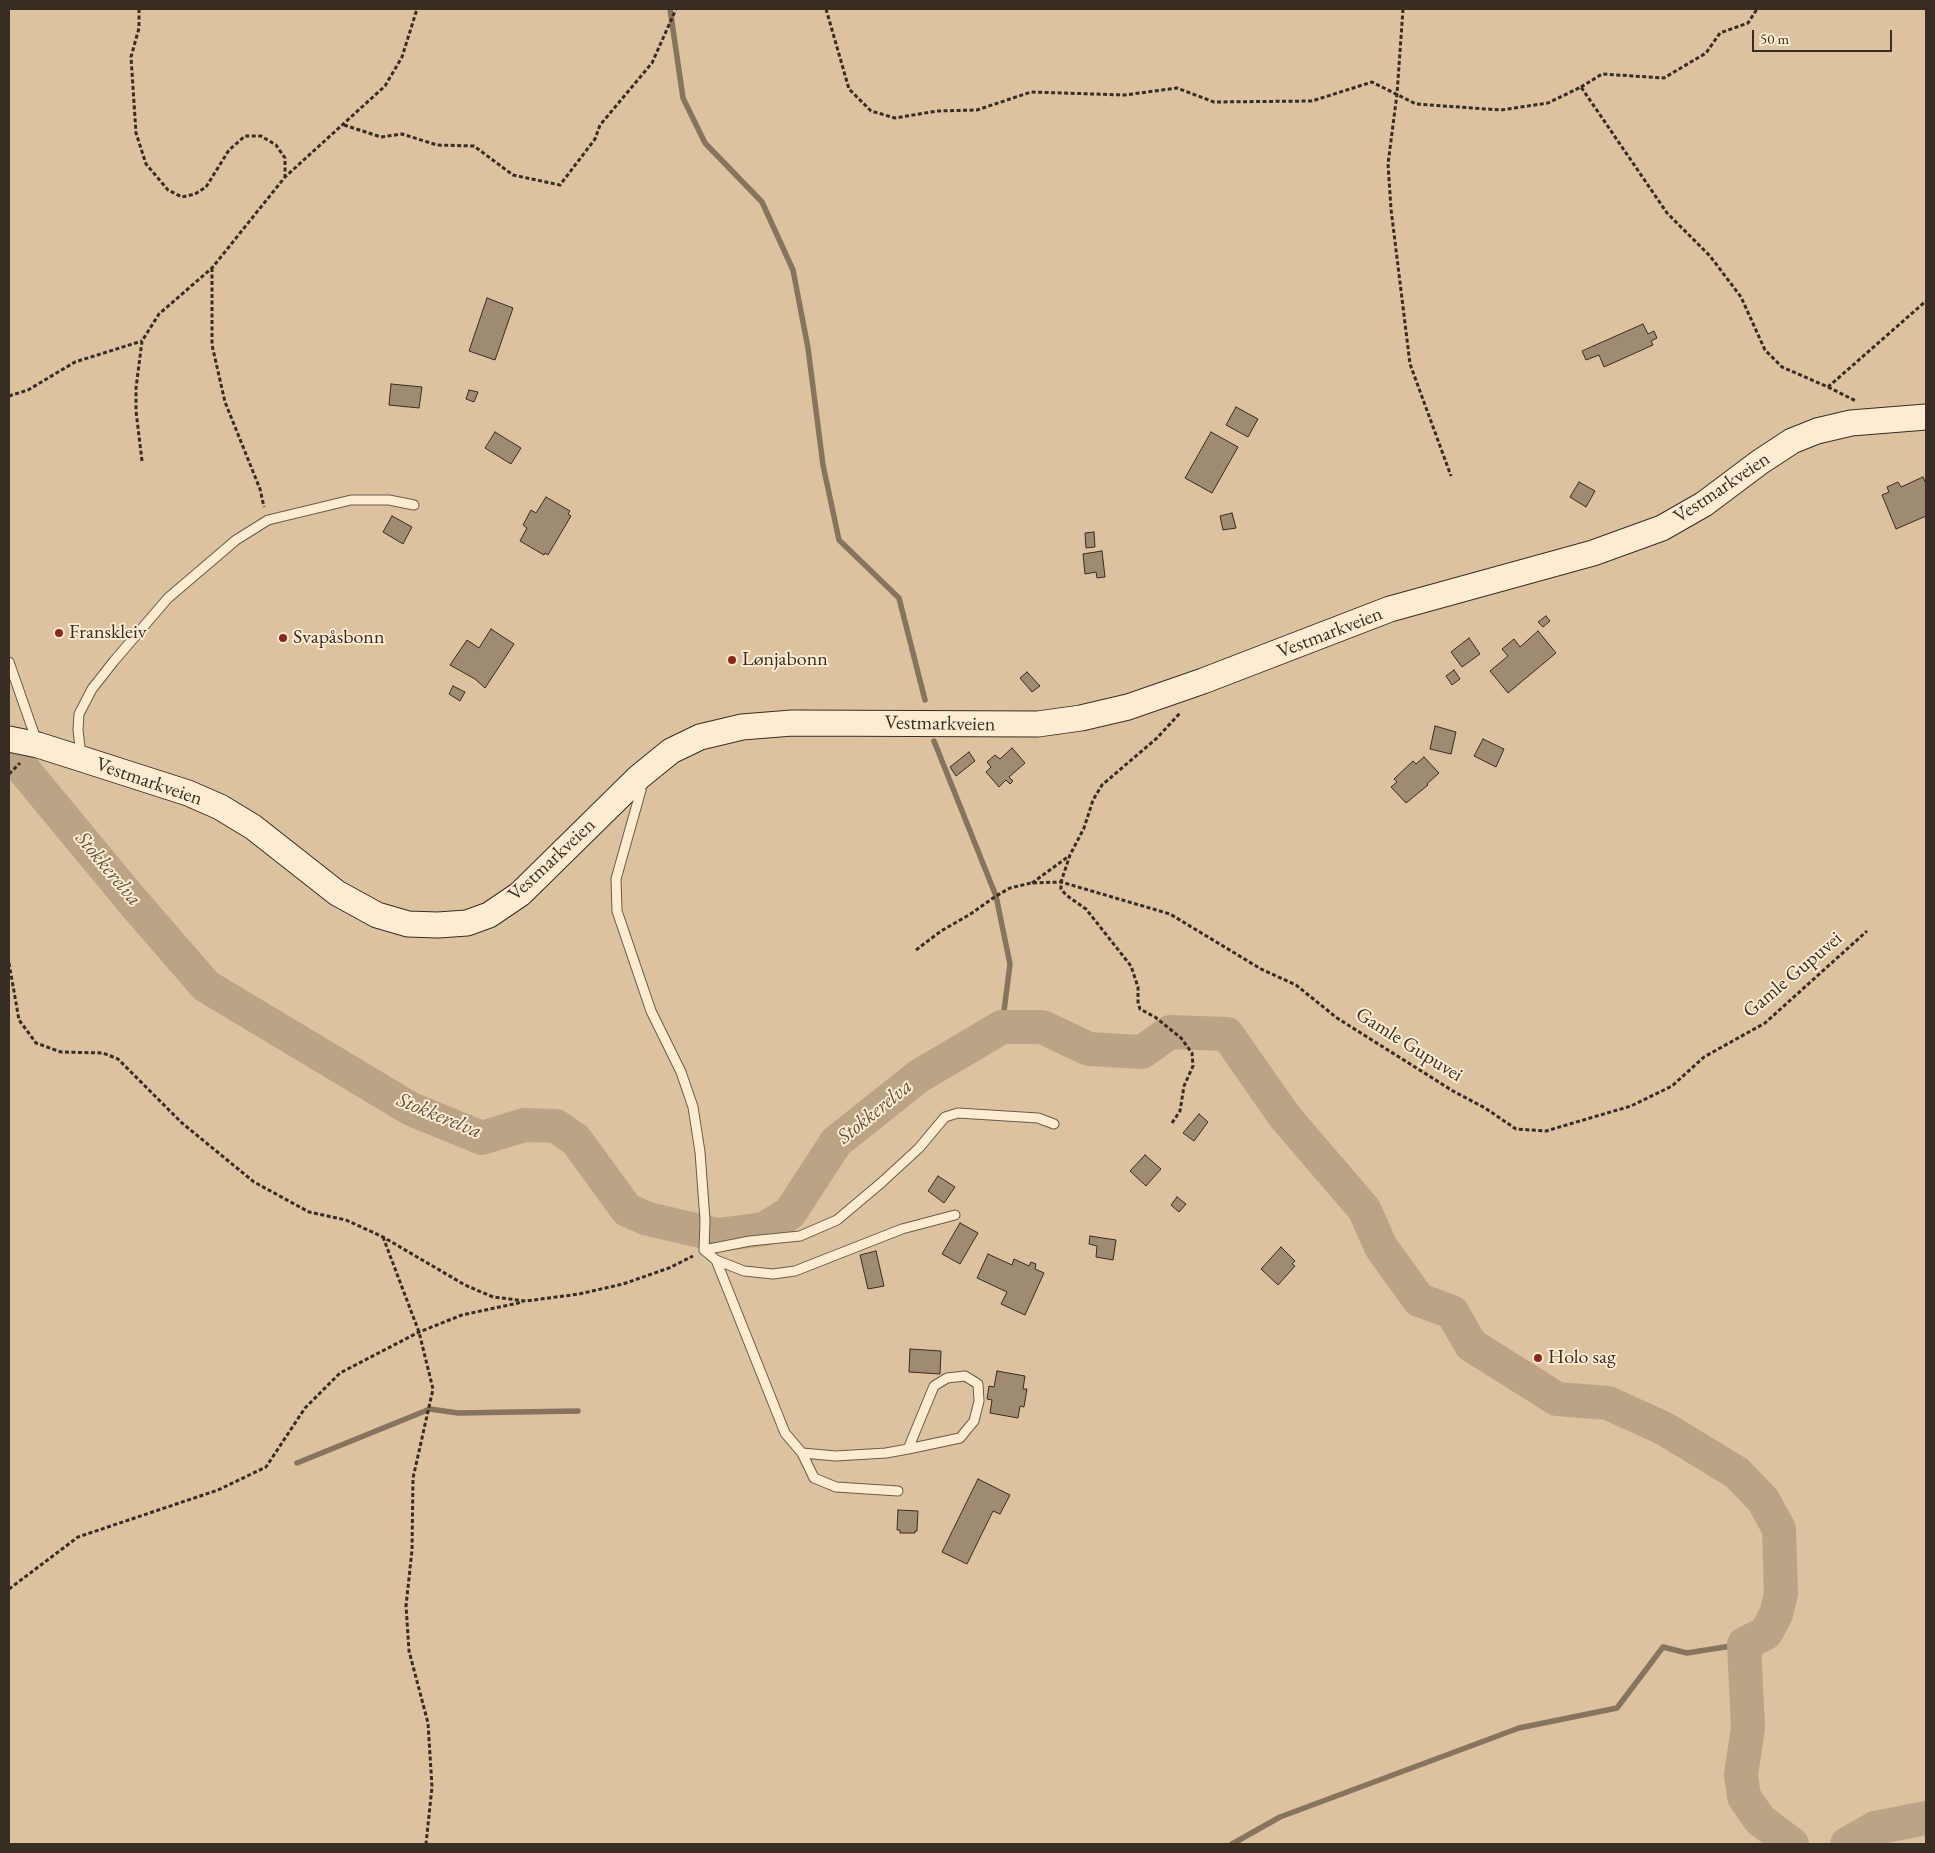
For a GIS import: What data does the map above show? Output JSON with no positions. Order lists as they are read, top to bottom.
{
  "streets": {
    "street": ["Vestmarkveien"],
    "path": ["Gamle Gupuvei"]
  },
  "water": ["Stokkerelva"],
  "places": [
    "Franskleiv",
    "Svapåsbonn",
    "Lønjabonn",
    "Holo sag"
  ],
  "scale_bar": "50 m"
}
